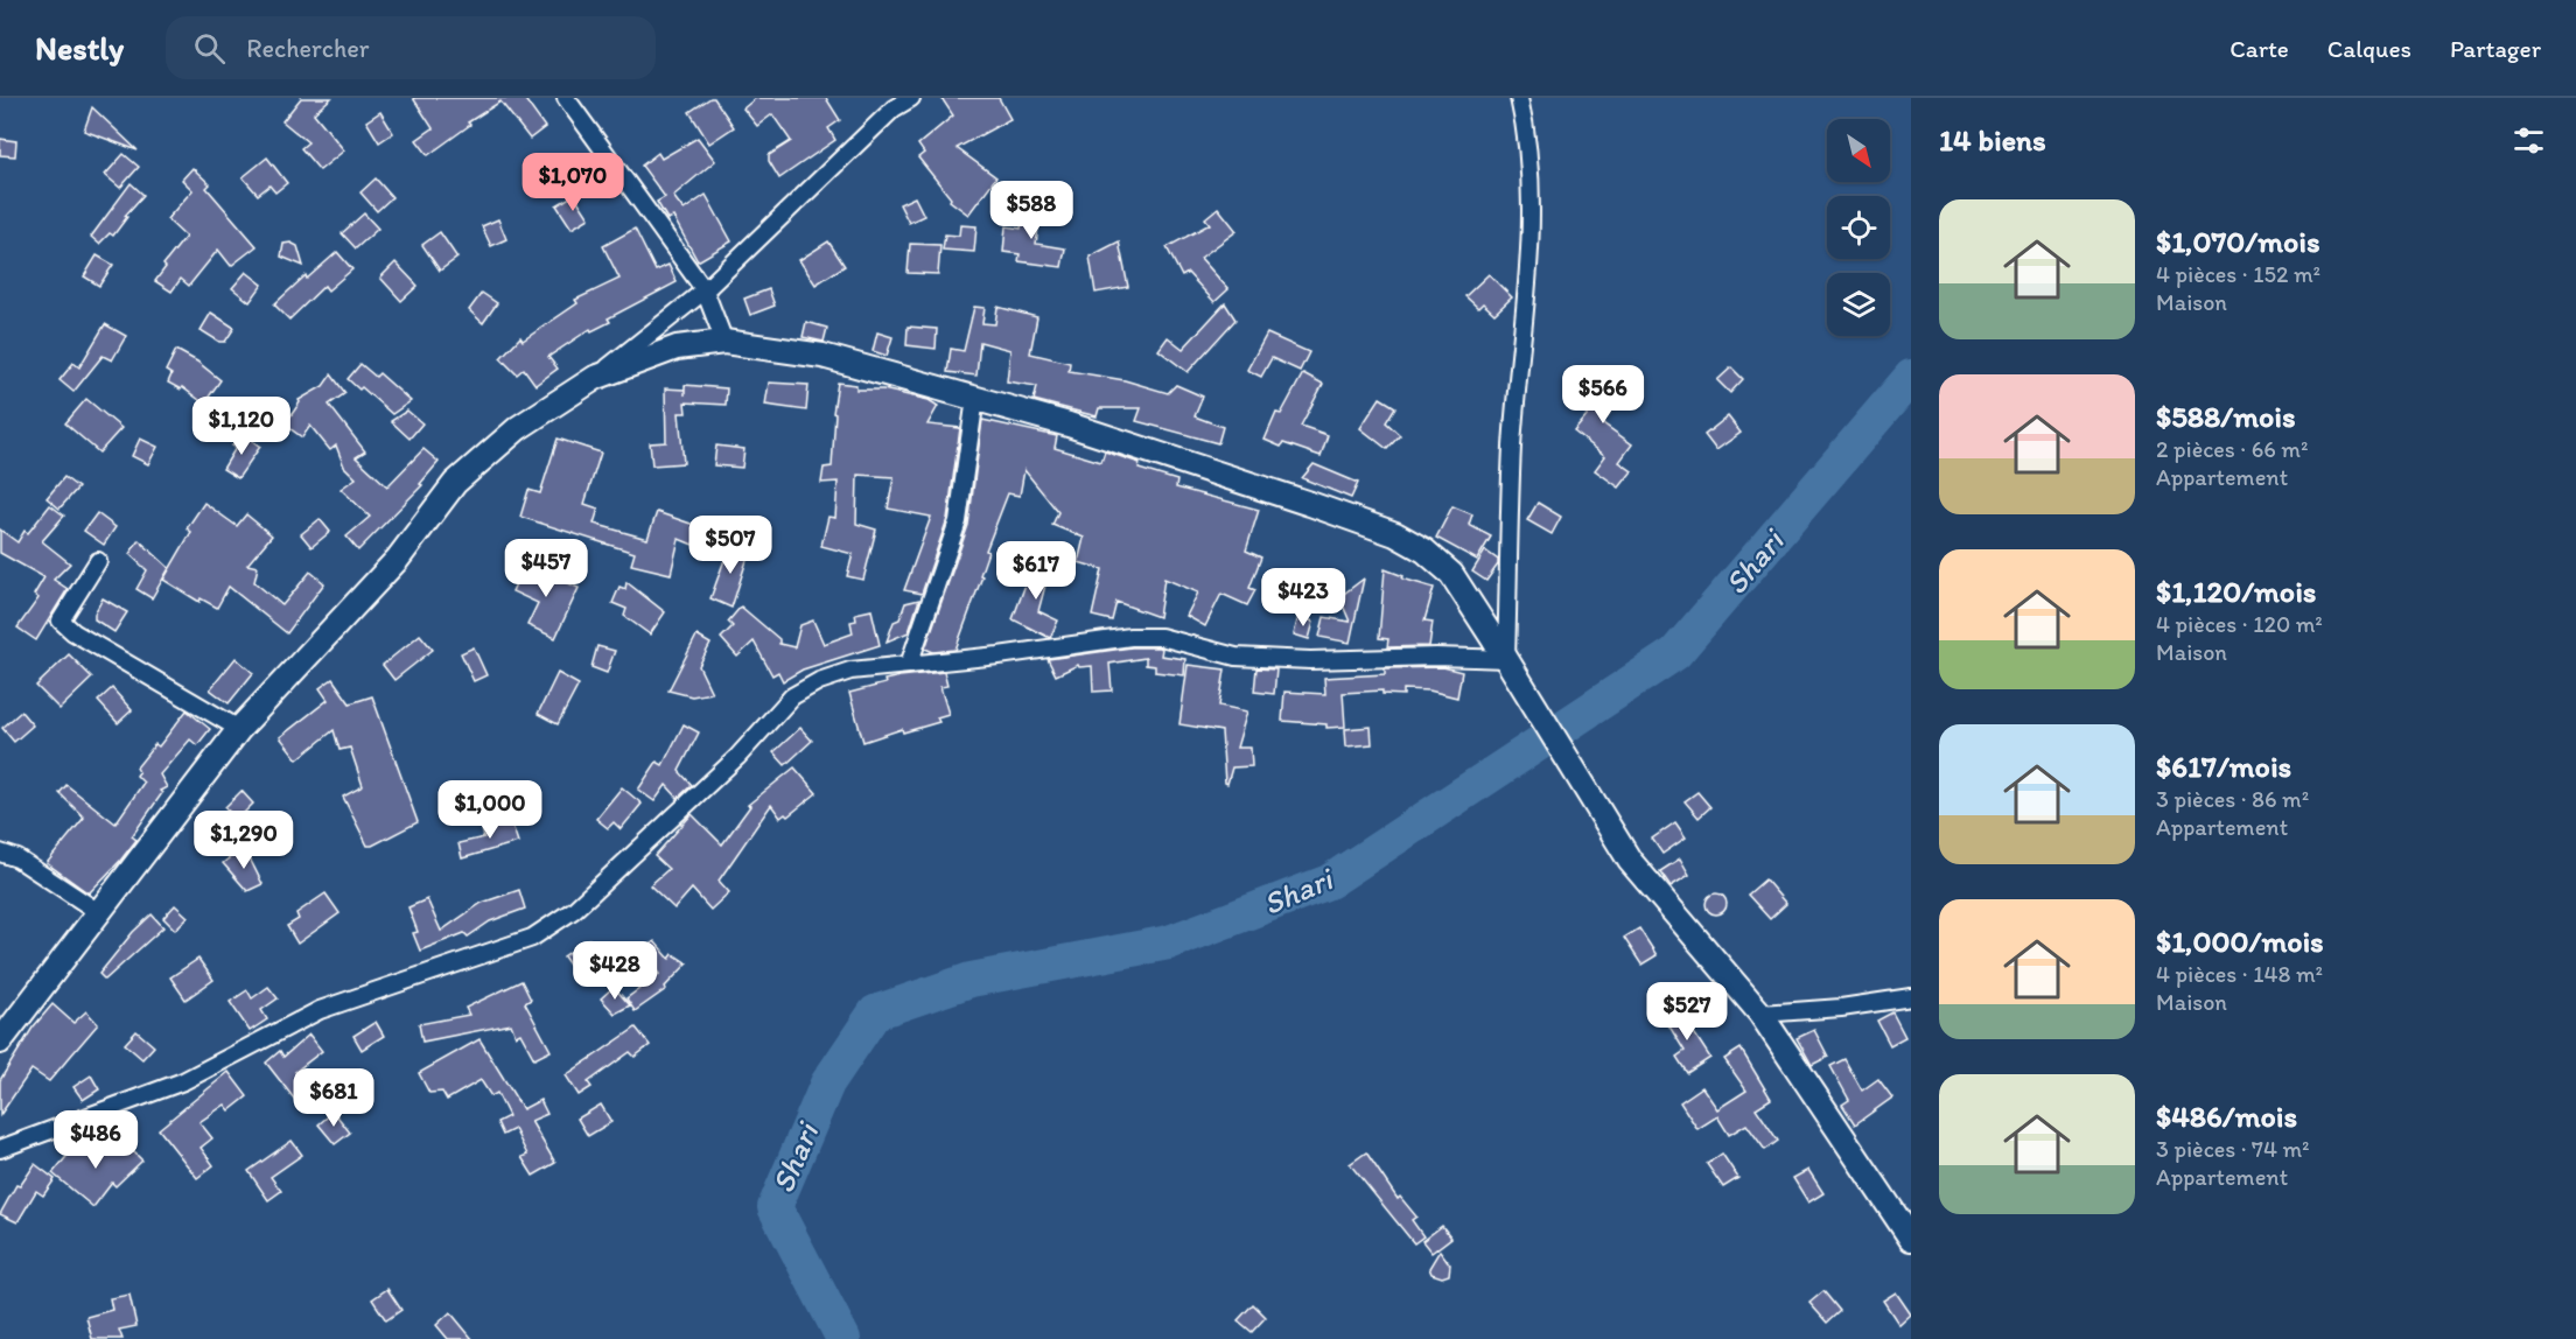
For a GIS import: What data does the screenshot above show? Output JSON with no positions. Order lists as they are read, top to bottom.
{
  "water": ["Shari"],
  "north": "bottom right",
  "page": {
    "header": "Nestly",
    "search": "Rechercher",
    "nav": ["Carte", "Calques", "Partager"],
    "heading": "14 biens",
    "price": [
      "$1,070",
      "$588",
      "$566",
      "$1,120",
      "$507",
      "$457",
      "$617",
      "$423",
      "$1,000",
      "$1,290",
      "$428",
      "$527",
      "$681",
      "$486"
    ],
    "list": [
      {
        "name": "$1,070/mois",
        "note": "4 pièces · 152 m² · Maison"
      },
      {
        "name": "$588/mois",
        "note": "2 pièces · 66 m² · Appartement"
      },
      {
        "name": "$1,120/mois",
        "note": "4 pièces · 120 m² · Maison"
      },
      {
        "name": "$617/mois",
        "note": "3 pièces · 86 m² · Appartement"
      },
      {
        "name": "$1,000/mois",
        "note": "4 pièces · 148 m² · Maison"
      },
      {
        "name": "$486/mois",
        "note": "3 pièces · 74 m² · Appartement"
      }
    ]
  }
}
